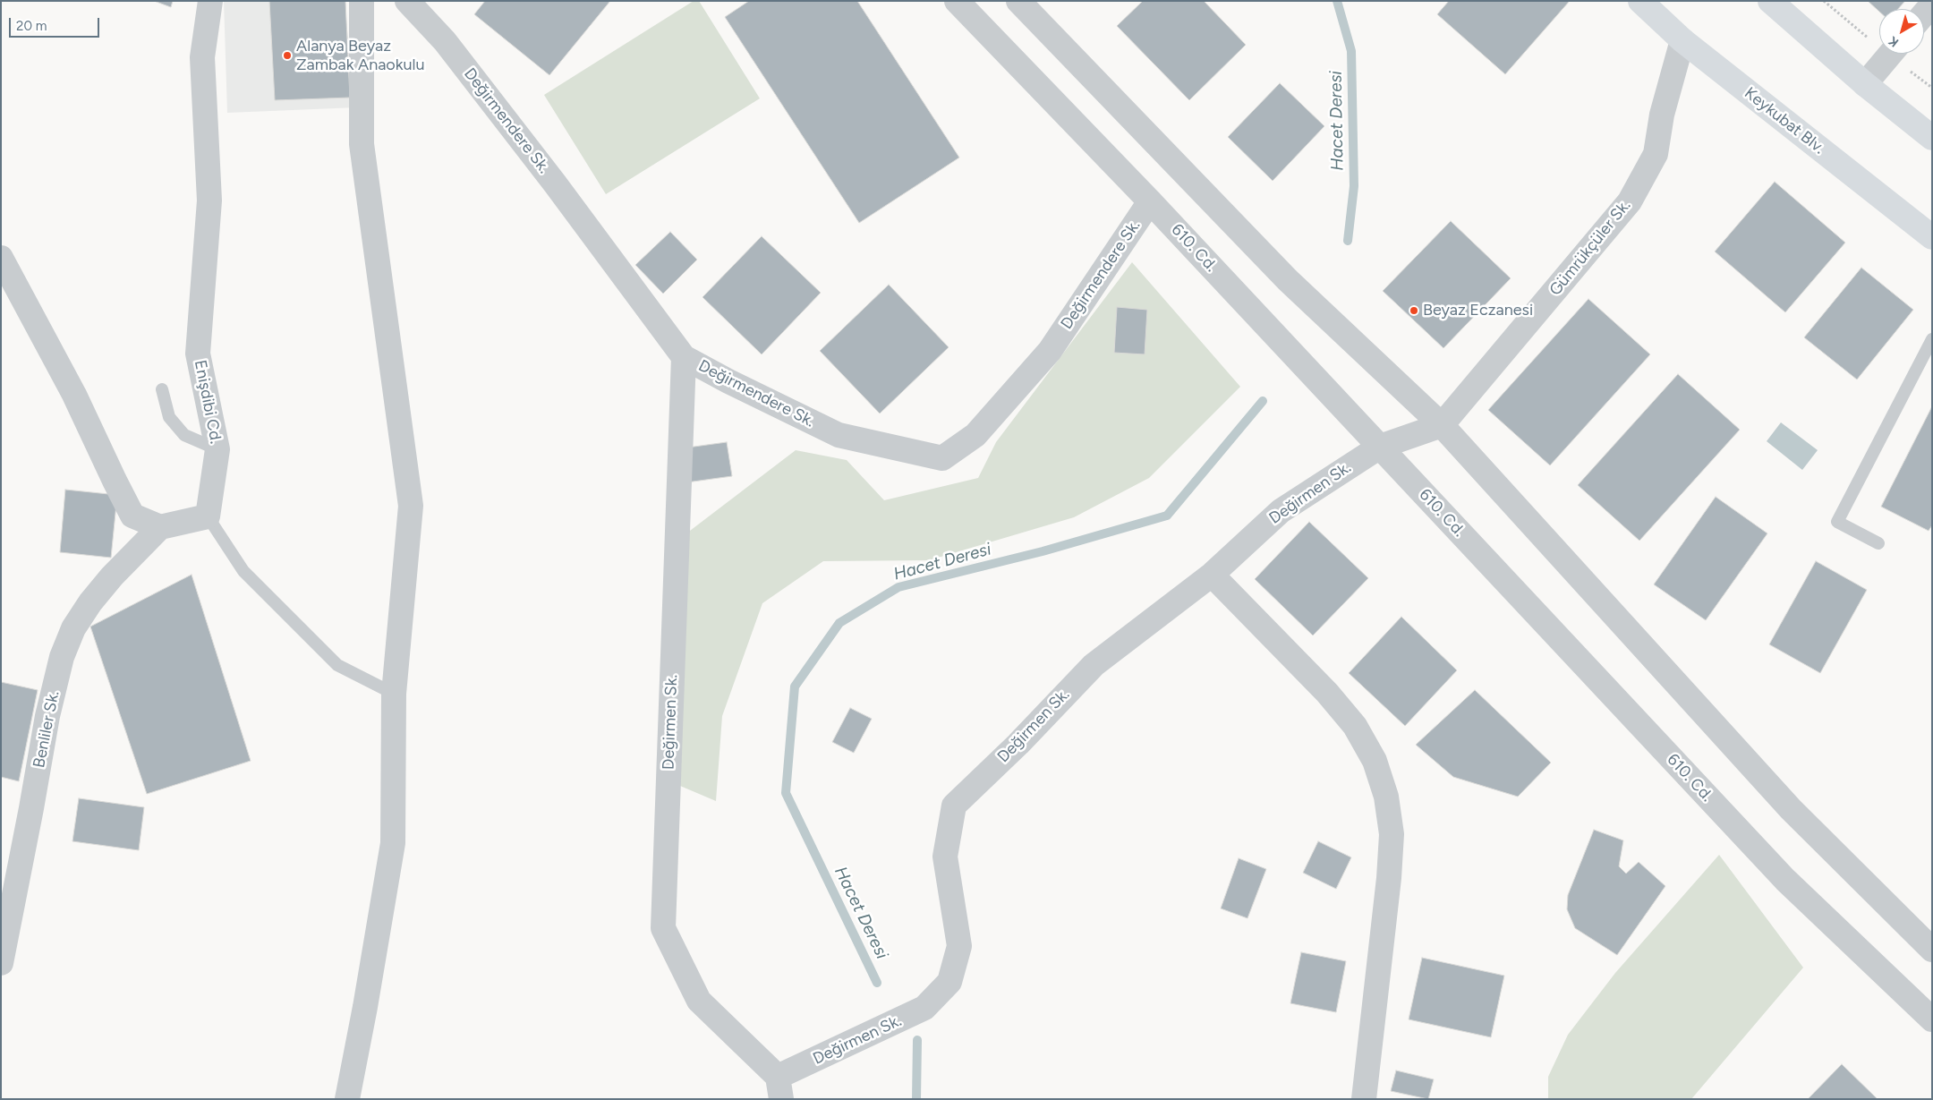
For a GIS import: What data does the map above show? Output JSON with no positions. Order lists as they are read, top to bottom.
{
  "streets": {
    "highway": ["Keykubat Blv."],
    "street": [
      "Değirmendere Sk.",
      "610. Cd.",
      "Gümrükçüler Sk.",
      "Enişdibi Cd.",
      "Değirmen Sk.",
      "Benliler Sk."
    ]
  },
  "crossings": [
    ["Değirmendere Sk.", "610. Cd."],
    ["Değirmendere Sk.", "Değirmen Sk."],
    ["Keykubat Blv.", "Gümrükçüler Sk."],
    ["610. Cd.", "Değirmen Sk."],
    ["Gümrükçüler Sk.", "Değirmen Sk."]
  ],
  "water": ["Hacet Deresi"],
  "places": ["Alanya Beyaz Zambak Anaokulu", "Beyaz Eczanesi"],
  "scale_bar": "20 m",
  "north": "bottom left"
}
